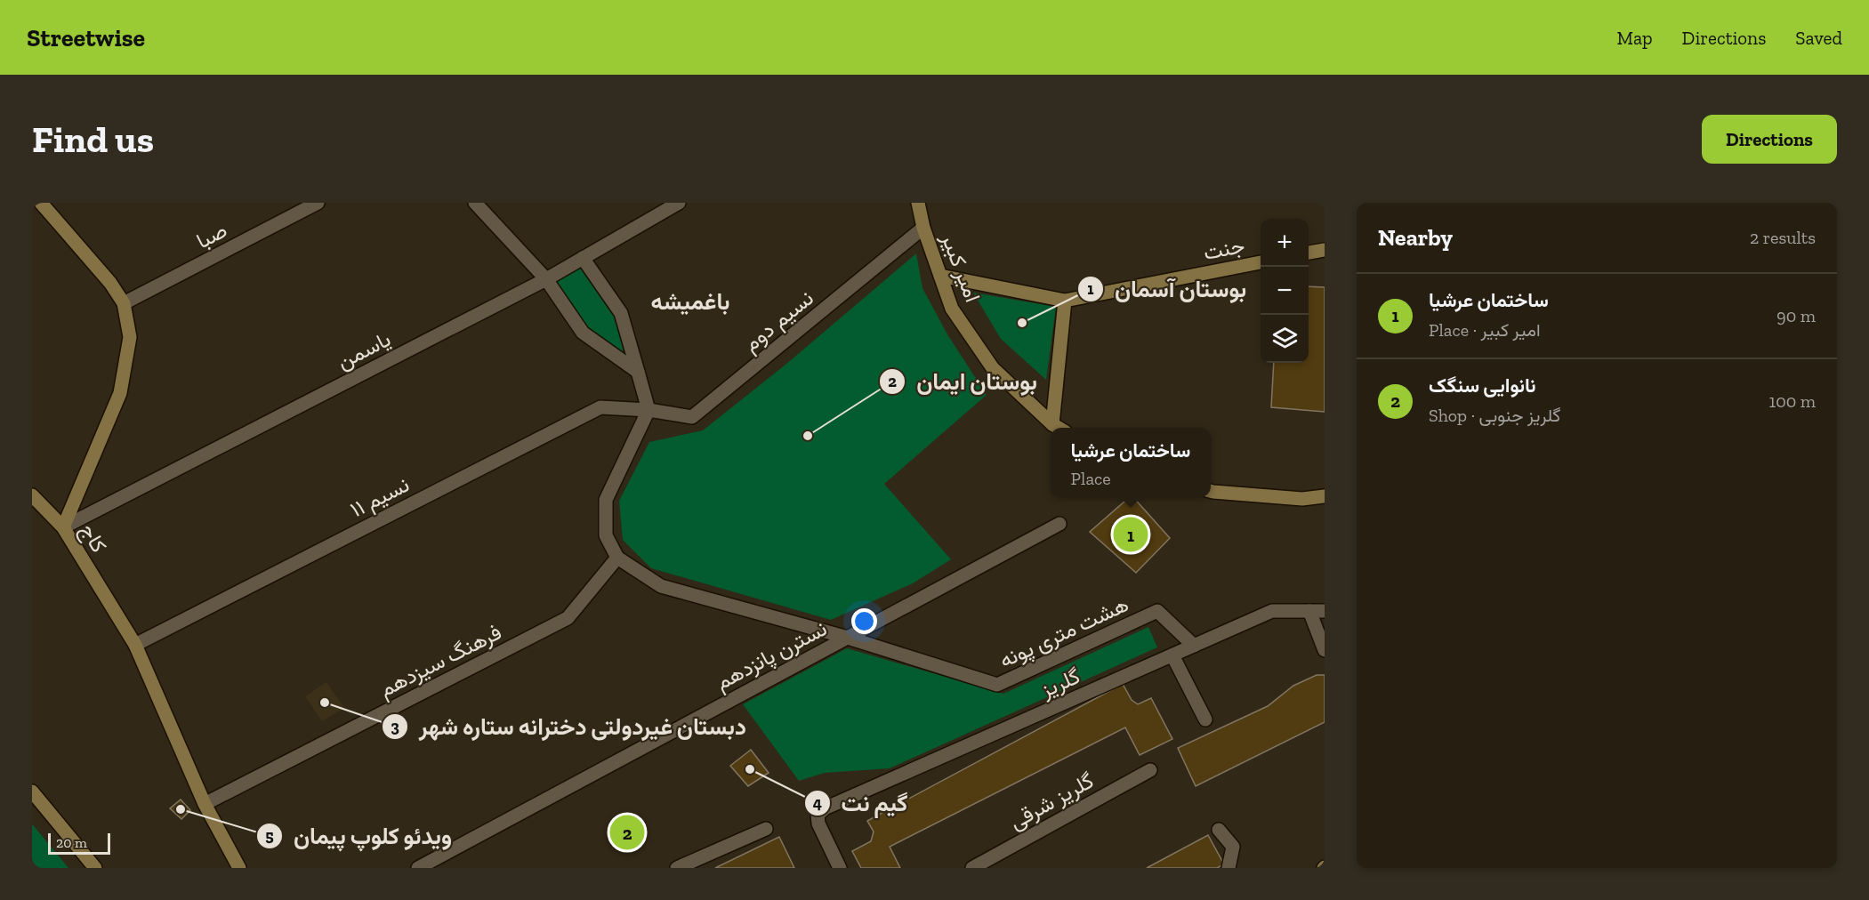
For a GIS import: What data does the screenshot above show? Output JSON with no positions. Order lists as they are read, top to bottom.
{
  "streets": {
    "street": [
      "صبا",
      "جنت",
      "امیر کبیر",
      "نسیم دوم",
      "یاسمن",
      "نسیم ۱۱",
      "کاج",
      "هشت متری پونه",
      "نسترن پانزدهم",
      "فرهنگ سیزدهم",
      "گلریز",
      "گلریز شرقی"
    ]
  },
  "crossings": [
    ["صبا", "کاج"],
    ["امیر کبیر", "نسیم دوم"],
    ["نسیم دوم", "نسیم ۱۱"],
    ["یاسمن", "کاج"],
    ["نسیم ۱۱", "کاج"],
    ["کاج", "فرهنگ سیزدهم"],
    ["هشت متری پونه", "نسترن پانزدهم"],
    ["هشت متری پونه", "گلریز"]
  ],
  "districts": ["باغمیشه"],
  "places": [
    "بوستان آسمان",
    "بوستان ایمان",
    "دبستان غیردولتی دخترانه ستاره شهر",
    "گیم نت",
    "ویدئو کلوپ پیمان"
  ],
  "scale_bar": "20 m",
  "page": {
    "header": "Streetwise",
    "nav": ["Map", "Directions", "Saved"],
    "buttons": "Directions",
    "title": "Find us",
    "heading": ["Nearby", "2 results"],
    "map_buttons": ["+", "−"],
    "list": [
      {
        "mark": "1",
        "name": "ساختمان عرشیا",
        "note": "Place · امیر کبیر",
        "value": "90 m"
      },
      {
        "mark": "2",
        "name": "نانوایی سنگک",
        "note": "Shop · گلریز جنوبی",
        "value": "100 m"
      }
    ],
    "popup": ["ساختمان عرشیا", "Place"],
    "pins": ["1", "2"],
    "scale": "20 m"
  }
}
